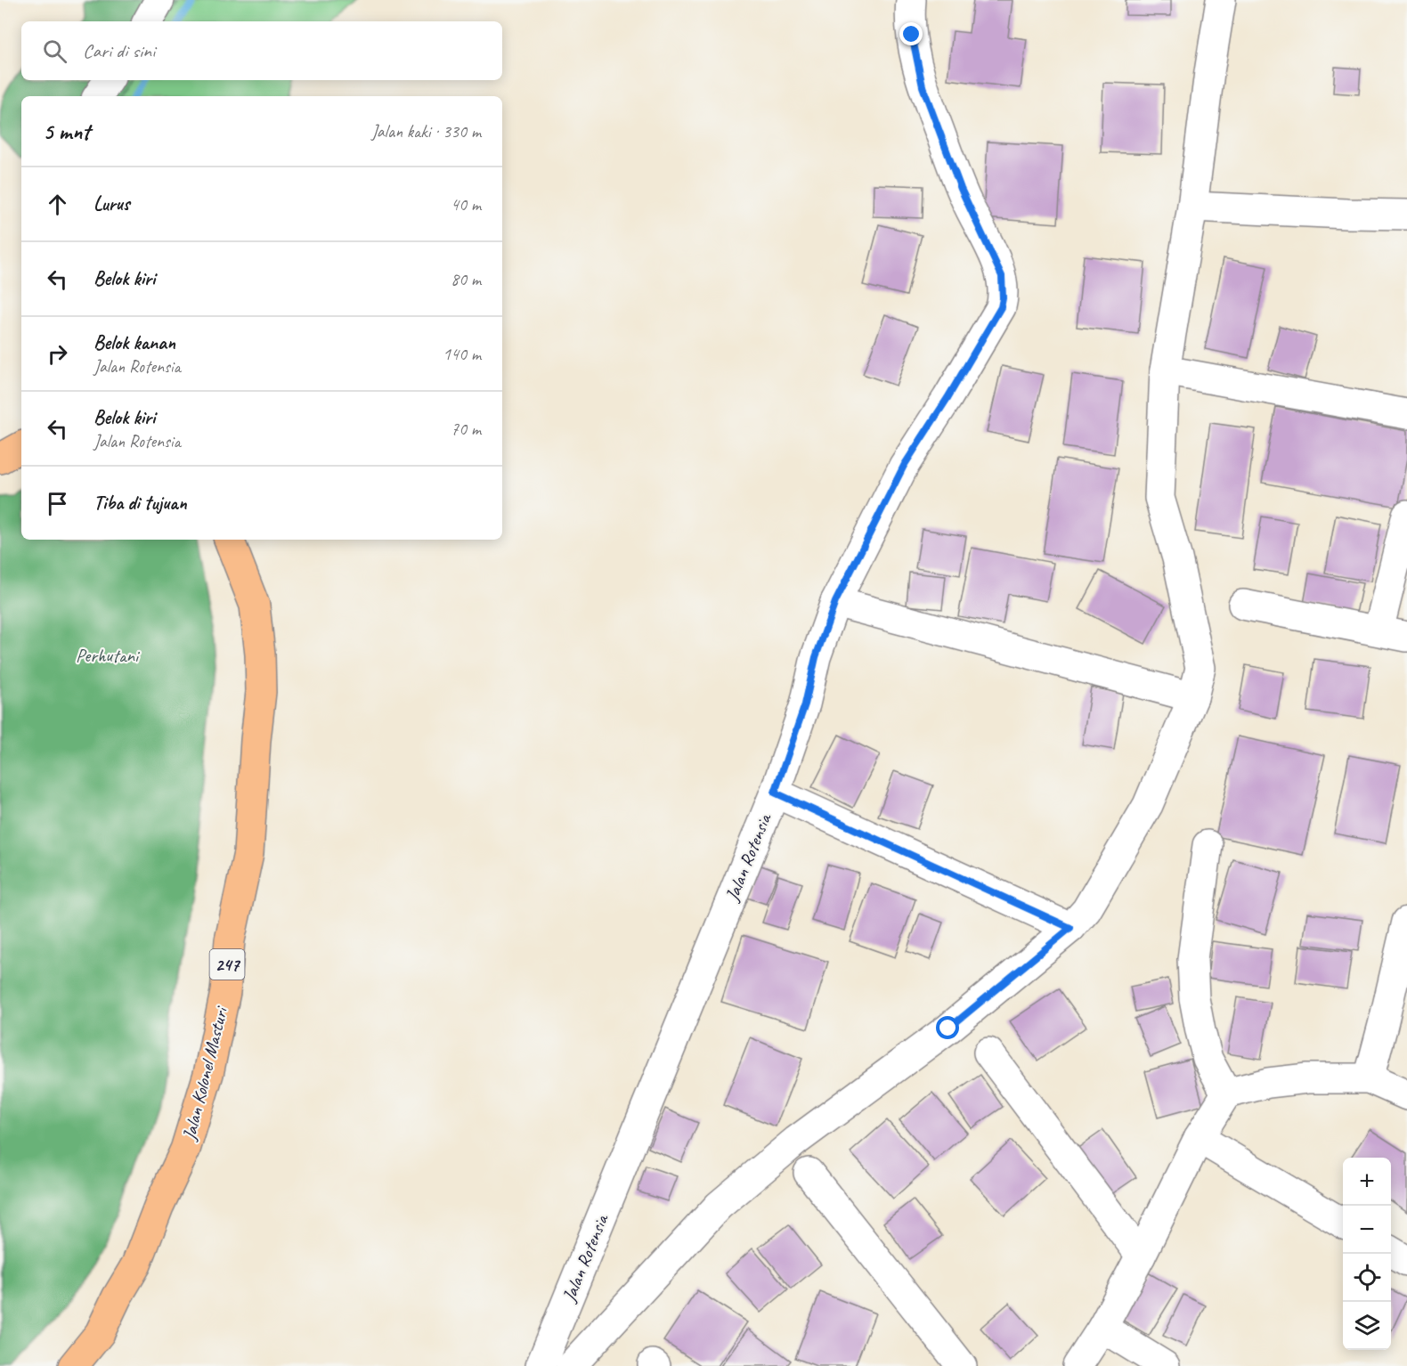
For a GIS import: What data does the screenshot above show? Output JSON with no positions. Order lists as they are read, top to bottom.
{
  "streets": {
    "main road": ["247", "Jalan Kolonel Masturi"],
    "street": ["Jalan Rotensia"]
  },
  "parks": ["Perhutani"],
  "page": {
    "search": "Cari di sini",
    "heading": ["5 mnt", "Jalan kaki · 330 m"],
    "list": [
      ["Lurus", "40 m"],
      ["Belok kiri", "80 m"],
      ["Belok kanan", "Jalan Rotensia", "140 m"],
      ["Belok kiri", "Jalan Rotensia", "70 m"],
      "Tiba di tujuan"
    ],
    "map_buttons": ["+", "−"]
  }
}
